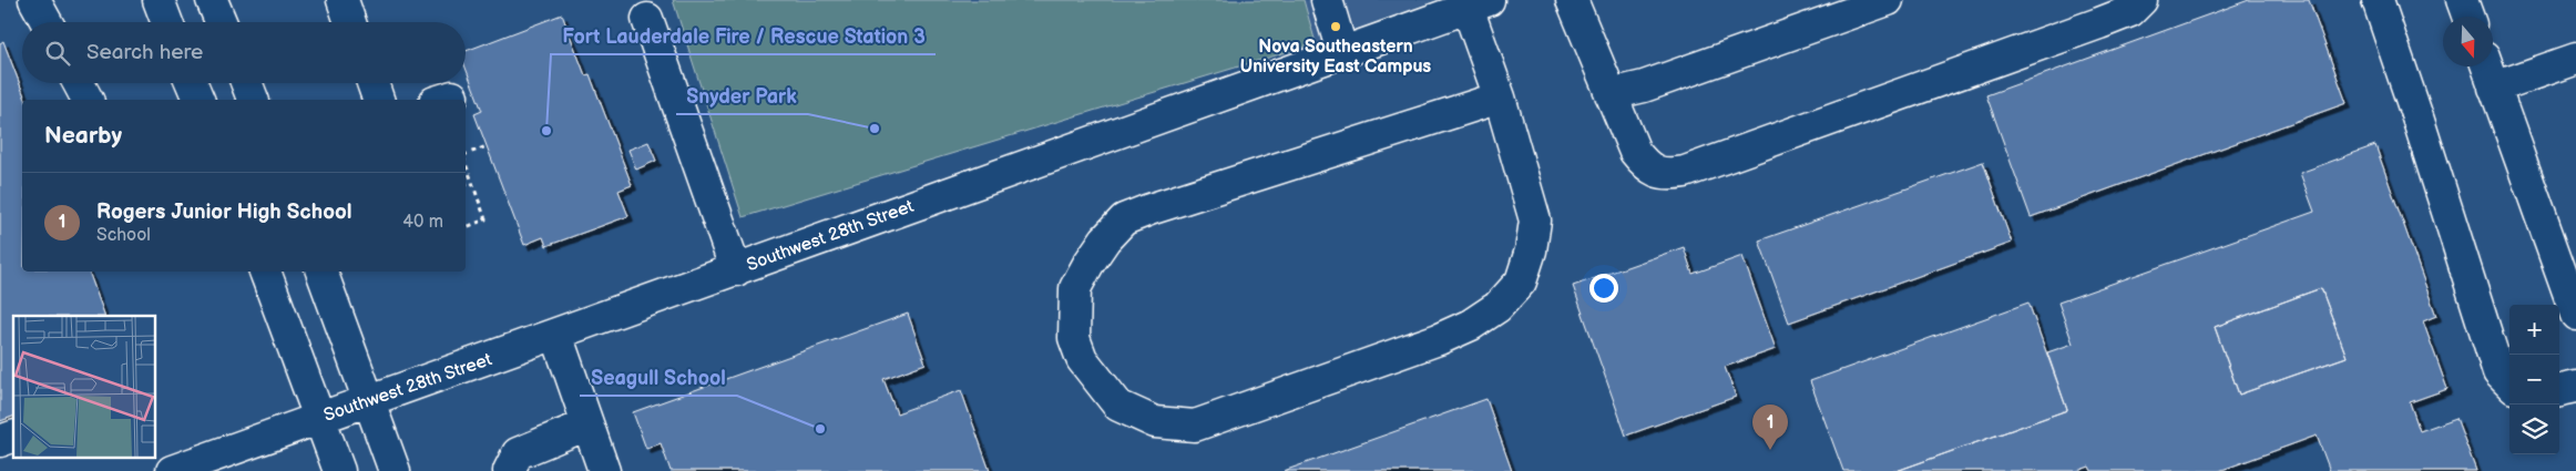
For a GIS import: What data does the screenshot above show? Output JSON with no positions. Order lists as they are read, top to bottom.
{
  "streets": {
    "street": ["Southwest 28th Street"]
  },
  "places": [
    "Nova Southeastern University East Campus",
    "Snyder Park",
    "Fort Lauderdale Fire / Rescue Station 3",
    "Seagull School"
  ],
  "north": "bottom",
  "page": {
    "search": "Search here",
    "heading": "Nearby",
    "list": [
      {
        "mark": "1",
        "name": "Rogers Junior High School",
        "note": "School",
        "value": "40 m"
      }
    ],
    "map_buttons": ["+", "−"],
    "pins": "1"
  }
}
